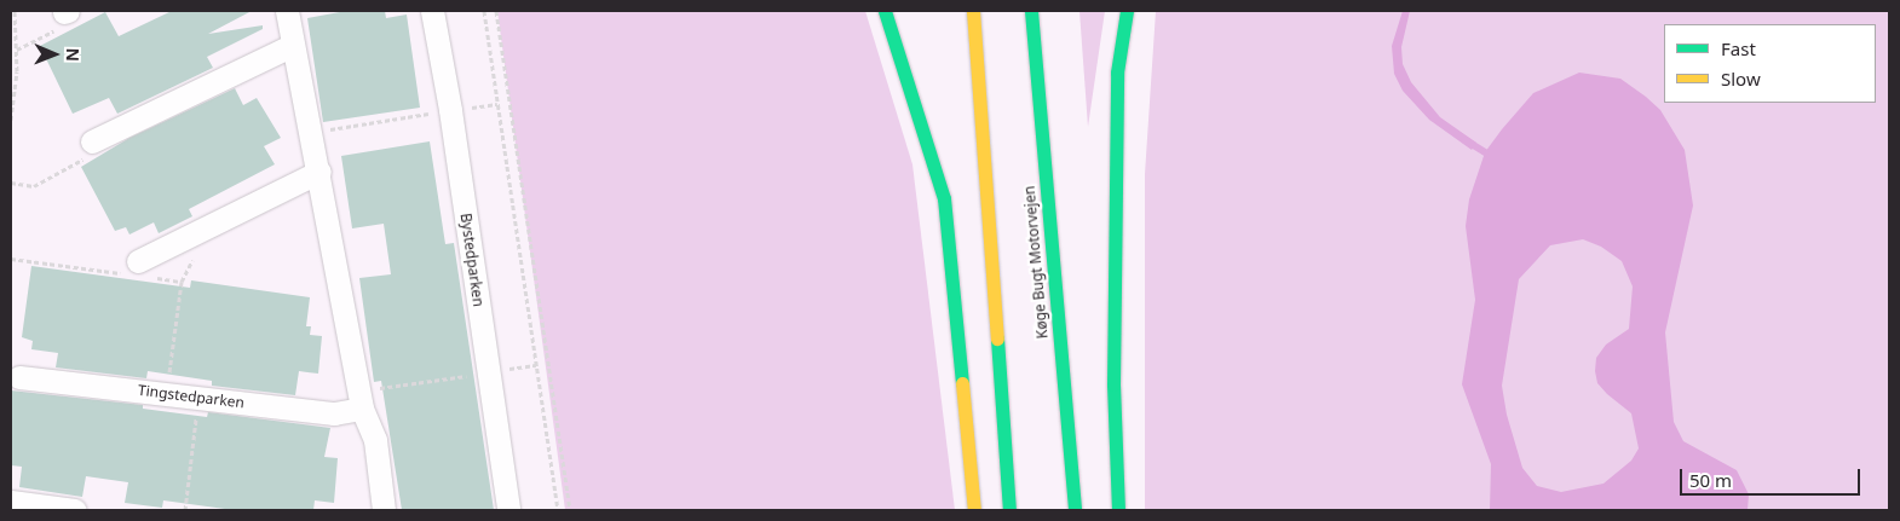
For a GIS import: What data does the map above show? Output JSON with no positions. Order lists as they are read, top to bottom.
{
  "streets": {
    "highway": ["Køge Bugt Motorvejen"],
    "street": ["Bystedparken", "Tingstedparken"]
  },
  "legend": ["Fast", "Slow"],
  "scale_bar": "50 m",
  "north": "right"
}
